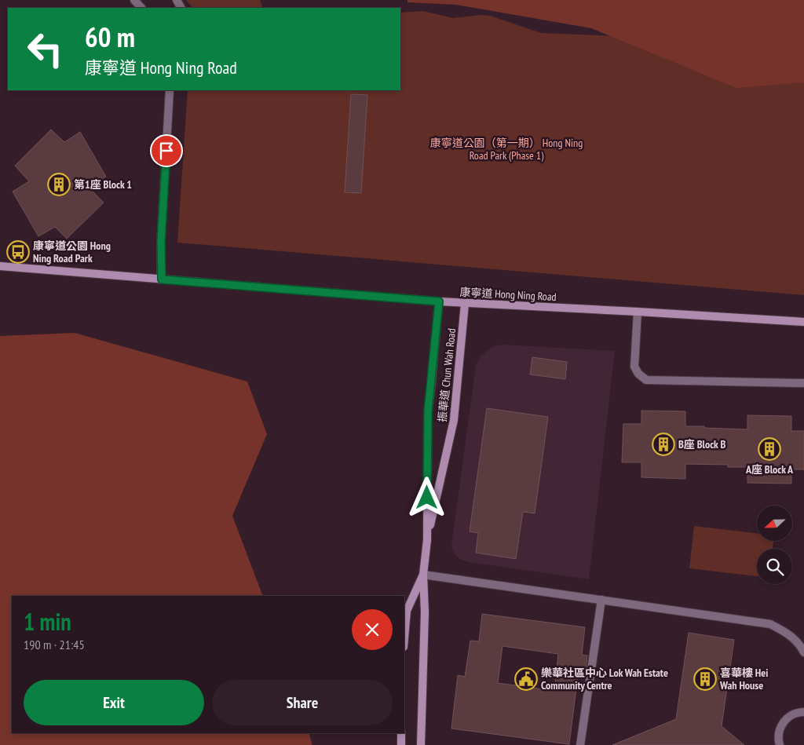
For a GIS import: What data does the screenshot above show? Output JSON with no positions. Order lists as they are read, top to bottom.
{
  "streets": {
    "main road": ["康寧道 Hong Ning Road", "振華道 Chun Wah Road"]
  },
  "crossings": [
    ["康寧道 Hong Ning Road", "振華道 Chun Wah Road"]
  ],
  "parks": ["康寧道公園（第一期） Hong Ning Road Park (Phase 1)"],
  "places": {
    "building": [
      "第1座 Block 1",
      "B座 Block B",
      "A座 Block A",
      "喜華樓 Hei Wah House"
    ],
    "bus stop": ["康寧道公園 Hong Ning Road Park"],
    "public building": ["樂華社區中心 Lok Wah Estate Community Centre"]
  },
  "north": "left",
  "page": {
    "turn": ["60 m", "康寧道 Hong Ning Road"],
    "heading": ["1 min", "190 m · 21:45"],
    "buttons": ["Exit", "Share"]
  }
}
